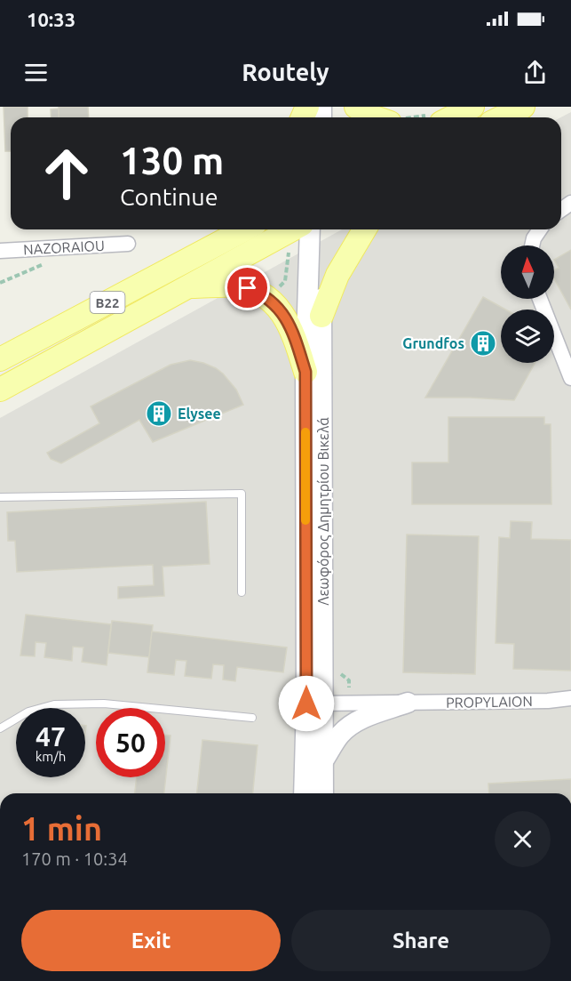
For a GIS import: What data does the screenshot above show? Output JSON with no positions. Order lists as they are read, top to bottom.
{
  "streets": {
    "main road": ["B22", "Λεωφόρος Δημητρίου Βικελά"],
    "street": ["NAZORAIOU", "PROPYLAION"]
  },
  "crossings": [
    ["Λεωφόρος Δημητρίου Βικελά", "PROPYLAION"]
  ],
  "places": {
    "building": ["Grundfos", "Elysee"]
  },
  "north": "top",
  "page": {
    "status": "10:33",
    "header": "Routely",
    "turn": ["130 m", "Continue"],
    "speed": "47 km/h",
    "limit": "50",
    "heading": ["1 min", "170 m · 10:34"],
    "buttons": ["Exit", "Share"]
  }
}
